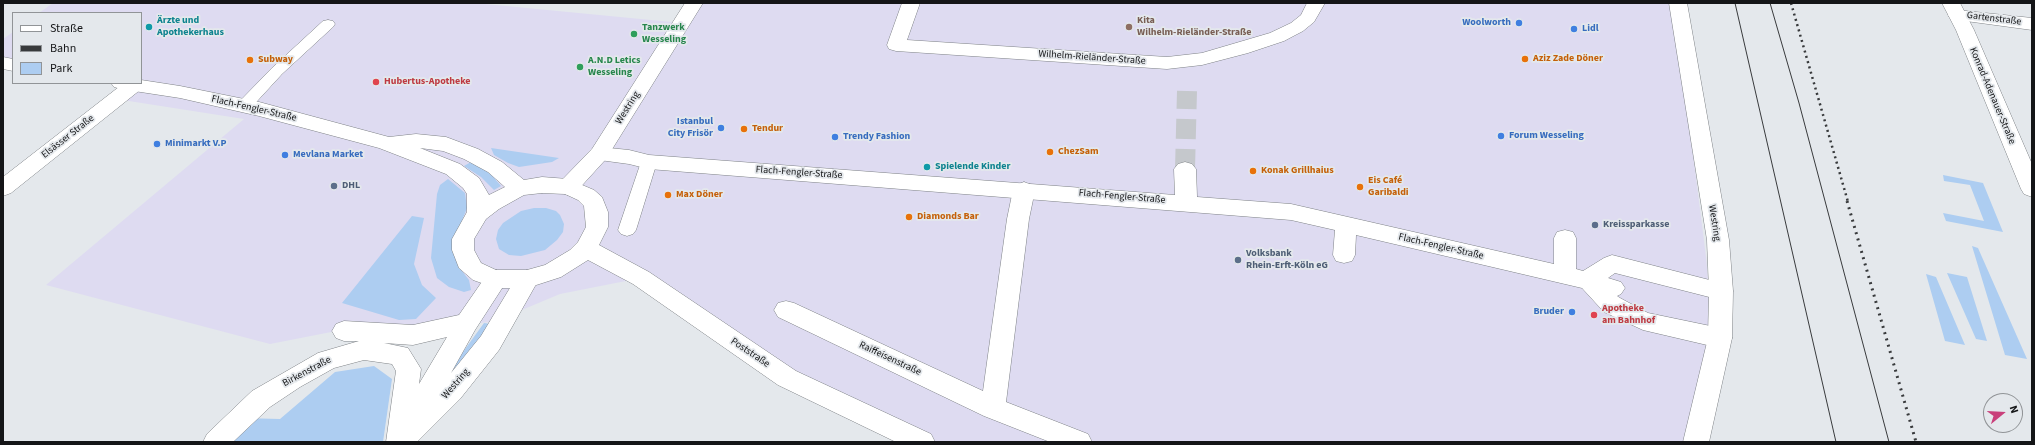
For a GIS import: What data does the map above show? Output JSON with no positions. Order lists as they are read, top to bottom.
{
  "streets": {
    "street": [
      "Gartenstraße",
      "Wilhelm-Rieländer-Straße",
      "Konrad-Adenauer-Straße",
      "Westring",
      "Flach-Fengler-Straße",
      "Elsässer Straße",
      "Poststraße",
      "Raiffeisenstraße",
      "Birkenstraße"
    ]
  },
  "crossings": [
    ["Gartenstraße", "Konrad-Adenauer-Straße"],
    ["Westring", "Flach-Fengler-Straße"],
    ["Westring", "Poststraße"],
    ["Westring", "Birkenstraße"],
    ["Flach-Fengler-Straße", "Elsässer Straße"],
    ["Flach-Fengler-Straße", "Poststraße"]
  ],
  "places": [
    "Woolworth",
    "Ärzte und Apothekerhaus",
    "Kita Wilhelm-Rieländer-Straße",
    "Lidl",
    "Tanzwerk Wesseling",
    "Aziz Zade Döner",
    "Subway",
    "A.N.D Letics Wesseling",
    "Hubertus-Apotheke",
    "Istanbul City Frisör",
    "Tendur",
    "Forum Wesseling",
    "Trendy Fashion",
    "Minimarkt V.P",
    "ChezSam",
    "Mevlana Market",
    "Spielende Kinder",
    "Konak Grillhaius",
    "DHL",
    "Eis Café Garibaldi",
    "Max Döner",
    "Diamonds Bar",
    "Kreissparkasse",
    "Volksbank Rhein-Erft-Köln eG",
    "Bruder",
    "Apotheke am Bahnhof"
  ],
  "legend": ["Straße", "Bahn", "Park"],
  "north": "right"
}
